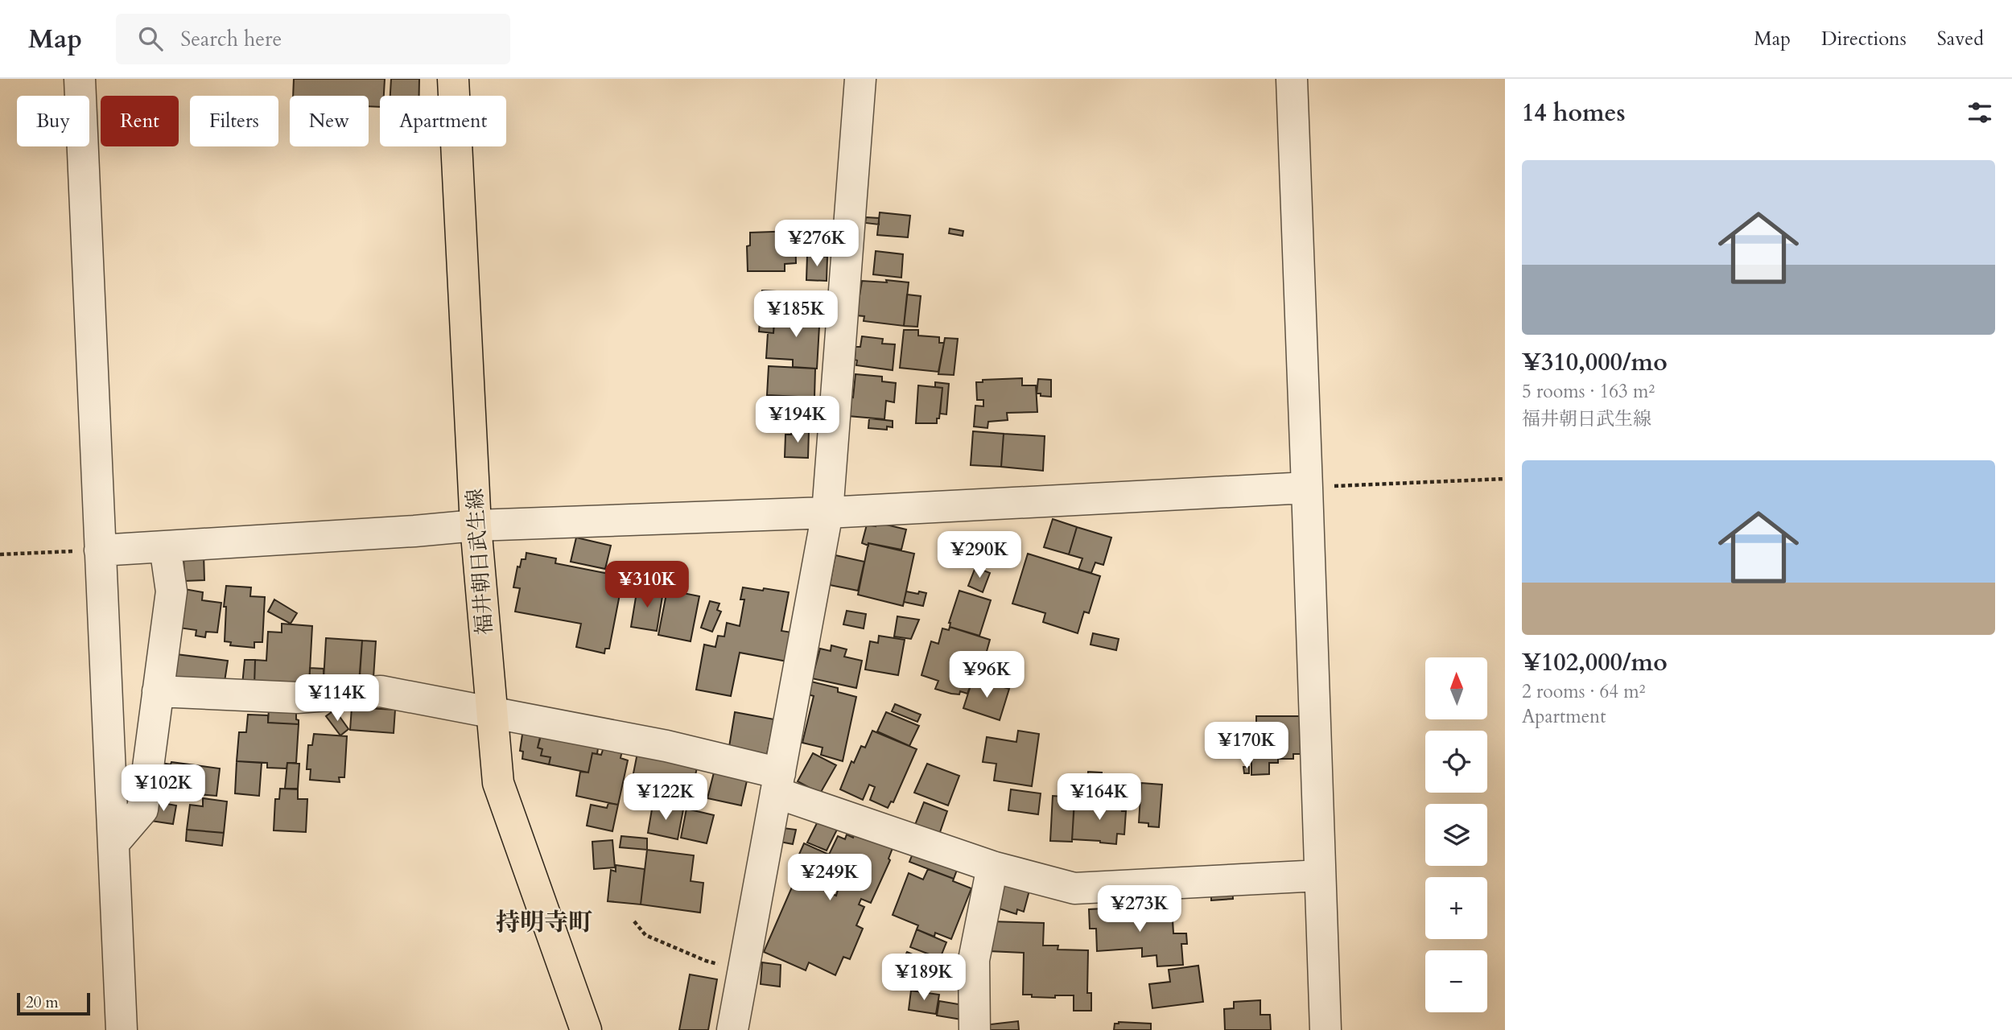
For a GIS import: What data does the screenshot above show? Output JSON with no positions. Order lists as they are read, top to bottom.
{
  "streets": {
    "main road": ["福井朝日武生線"]
  },
  "districts": ["持明寺町"],
  "scale_bar": "20 m",
  "north": "top",
  "page": {
    "header": "Map",
    "search": "Search here",
    "nav": ["Map", "Directions", "Saved"],
    "heading": "14 homes",
    "chip": [
      "Buy",
      "Rent",
      "Filters",
      "New",
      "Apartment"
    ],
    "list": [
      {
        "name": "¥310,000/mo",
        "note": "5 rooms · 163 m² · 福井朝日武生線"
      },
      {
        "name": "¥102,000/mo",
        "note": "2 rooms · 64 m² · Apartment"
      }
    ],
    "price": [
      "¥276K",
      "¥185K",
      "¥194K",
      "¥290K",
      "¥310K",
      "¥96K",
      "¥114K",
      "¥170K",
      "¥102K",
      "¥122K",
      "¥164K",
      "¥249K",
      "¥273K",
      "¥189K"
    ],
    "map_buttons": ["+", "−"],
    "scale": "20 m"
  }
}
